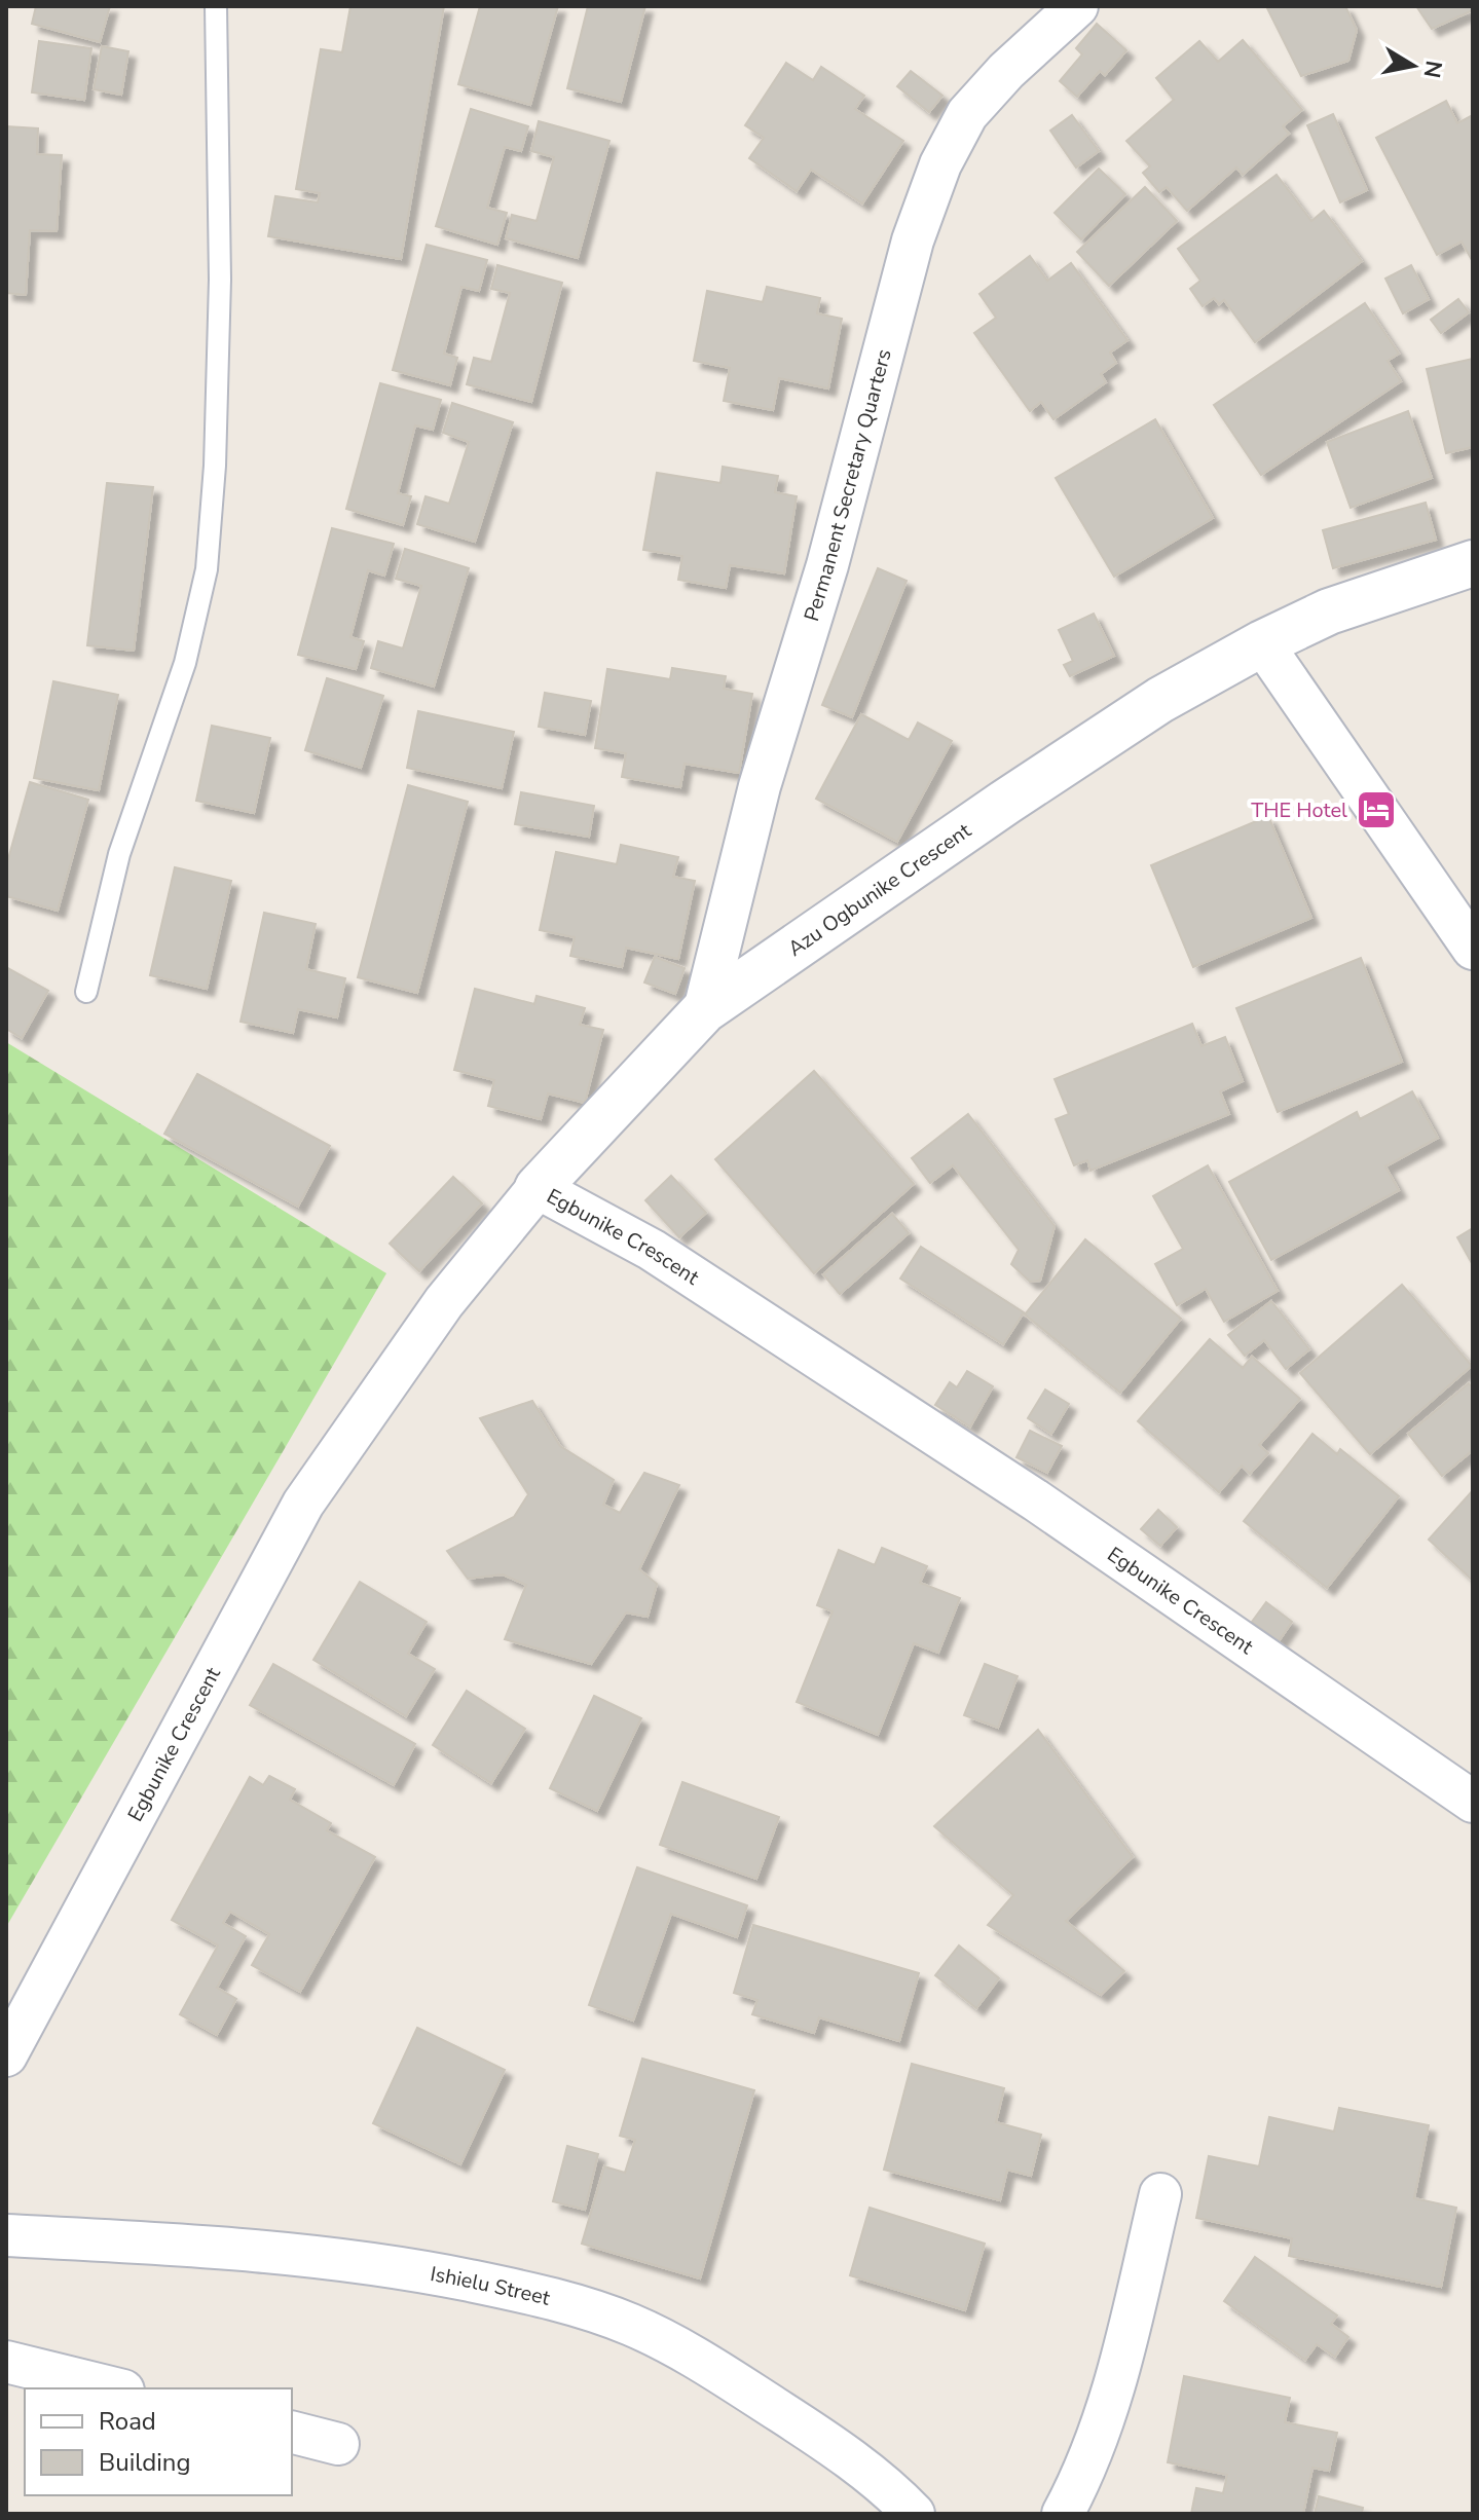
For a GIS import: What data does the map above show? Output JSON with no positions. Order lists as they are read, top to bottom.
{
  "streets": {
    "street": [
      "Permanent Secretary Quarters",
      "Azu Ogbunike Crescent",
      "Egbunike Crescent",
      "Ishielu Street"
    ]
  },
  "crossings": [
    ["Permanent Secretary Quarters", "Azu Ogbunike Crescent"],
    ["Azu Ogbunike Crescent", "Egbunike Crescent"]
  ],
  "places": {
    "hotel": ["THE Hotel"]
  },
  "legend": ["Road", "Building"],
  "north": "right"
}
